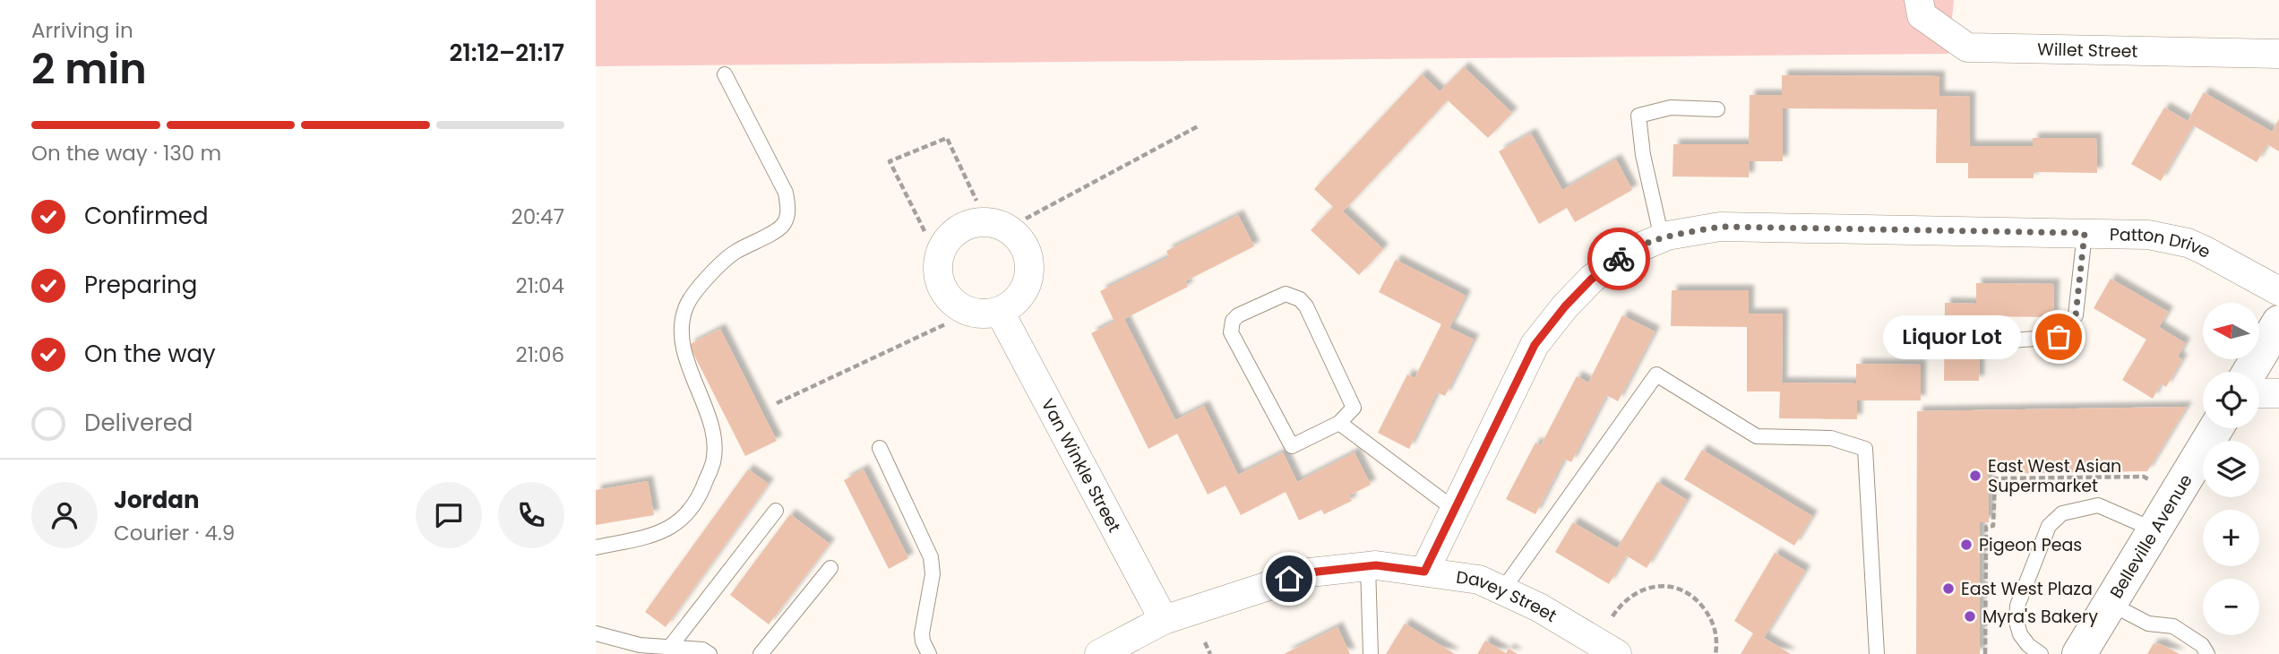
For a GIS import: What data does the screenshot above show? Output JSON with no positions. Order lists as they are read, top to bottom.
{
  "streets": {
    "main road": ["Belleville Avenue"],
    "street": [
      "Willet Street",
      "Patton Drive",
      "Van Winkle Street",
      "Davey Street"
    ]
  },
  "crossings": [
    ["Patton Drive", "Davey Street"],
    ["Van Winkle Street", "Davey Street"]
  ],
  "places": [
    "Liquor Lot",
    "East West Asian Supermarket",
    "Pigeon Peas",
    "East West Plaza",
    "Myra's Bakery"
  ],
  "north": "left",
  "page": {
    "heading": ["2 min", "Arriving in", "21:12–21:17"],
    "panel": ["Jordan", "Courier · 4.9"],
    "bar": "On the way · 130 m",
    "list": [
      ["Confirmed", "20:47"],
      ["Preparing", "21:04"],
      ["On the way", "21:06"],
      "Delivered"
    ],
    "map_buttons": ["+", "−"],
    "bubble": "Liquor Lot"
  }
}
